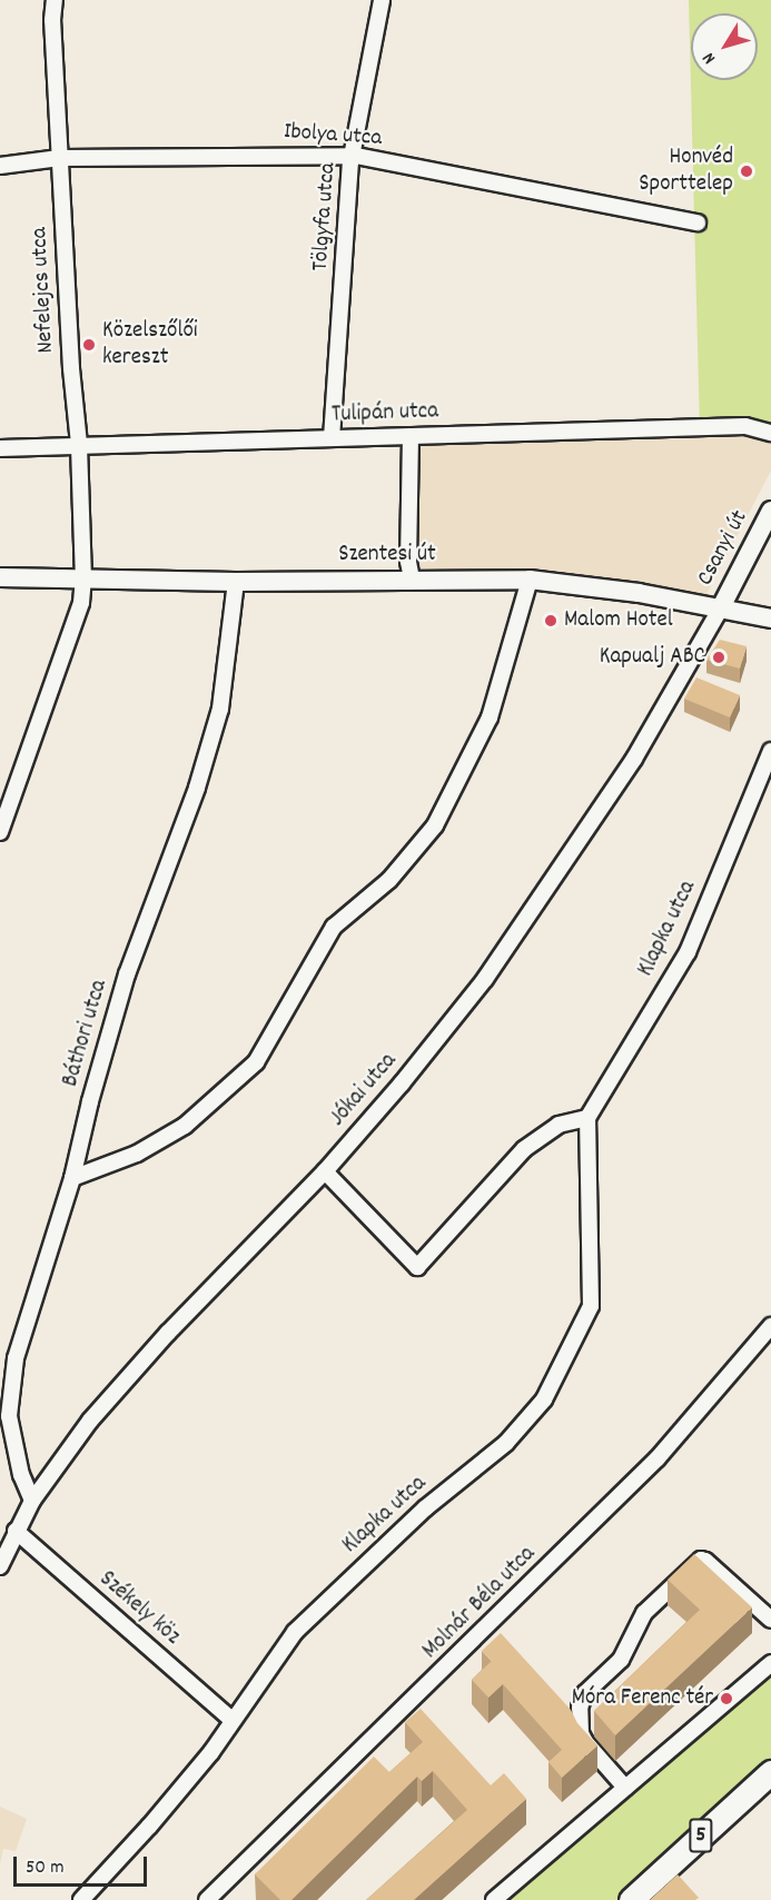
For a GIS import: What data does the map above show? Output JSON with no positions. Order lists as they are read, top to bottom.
{
  "streets": {
    "main road": ["5"],
    "street": [
      "Ibolya utca",
      "Tölgyfa utca",
      "Nefelejcs utca",
      "Tulipán utca",
      "Csanyi út",
      "Szentesi út",
      "Klapka utca",
      "Báthori utca",
      "Jókai utca",
      "Molnár Béla utca",
      "Székely köz"
    ]
  },
  "crossings": [
    ["Ibolya utca", "Tölgyfa utca"],
    ["Ibolya utca", "Nefelejcs utca"],
    ["Tölgyfa utca", "Tulipán utca"],
    ["Nefelejcs utca", "Tulipán utca"],
    ["Nefelejcs utca", "Szentesi út"],
    ["Csanyi út", "Szentesi út"],
    ["Csanyi út", "Jókai utca"],
    ["Szentesi út", "Báthori utca"],
    ["Szentesi út", "Jókai utca"],
    ["Klapka utca", "Székely köz"],
    ["Báthori utca", "Jókai utca"],
    ["Jókai utca", "Székely köz"]
  ],
  "places": [
    "Honvéd Sporttelep",
    "Közelszőlői kereszt",
    "Malom Hotel",
    "Kapualj ABC",
    "Móra Ferenc tér"
  ],
  "scale_bar": "50 m",
  "north": "bottom left"
}
